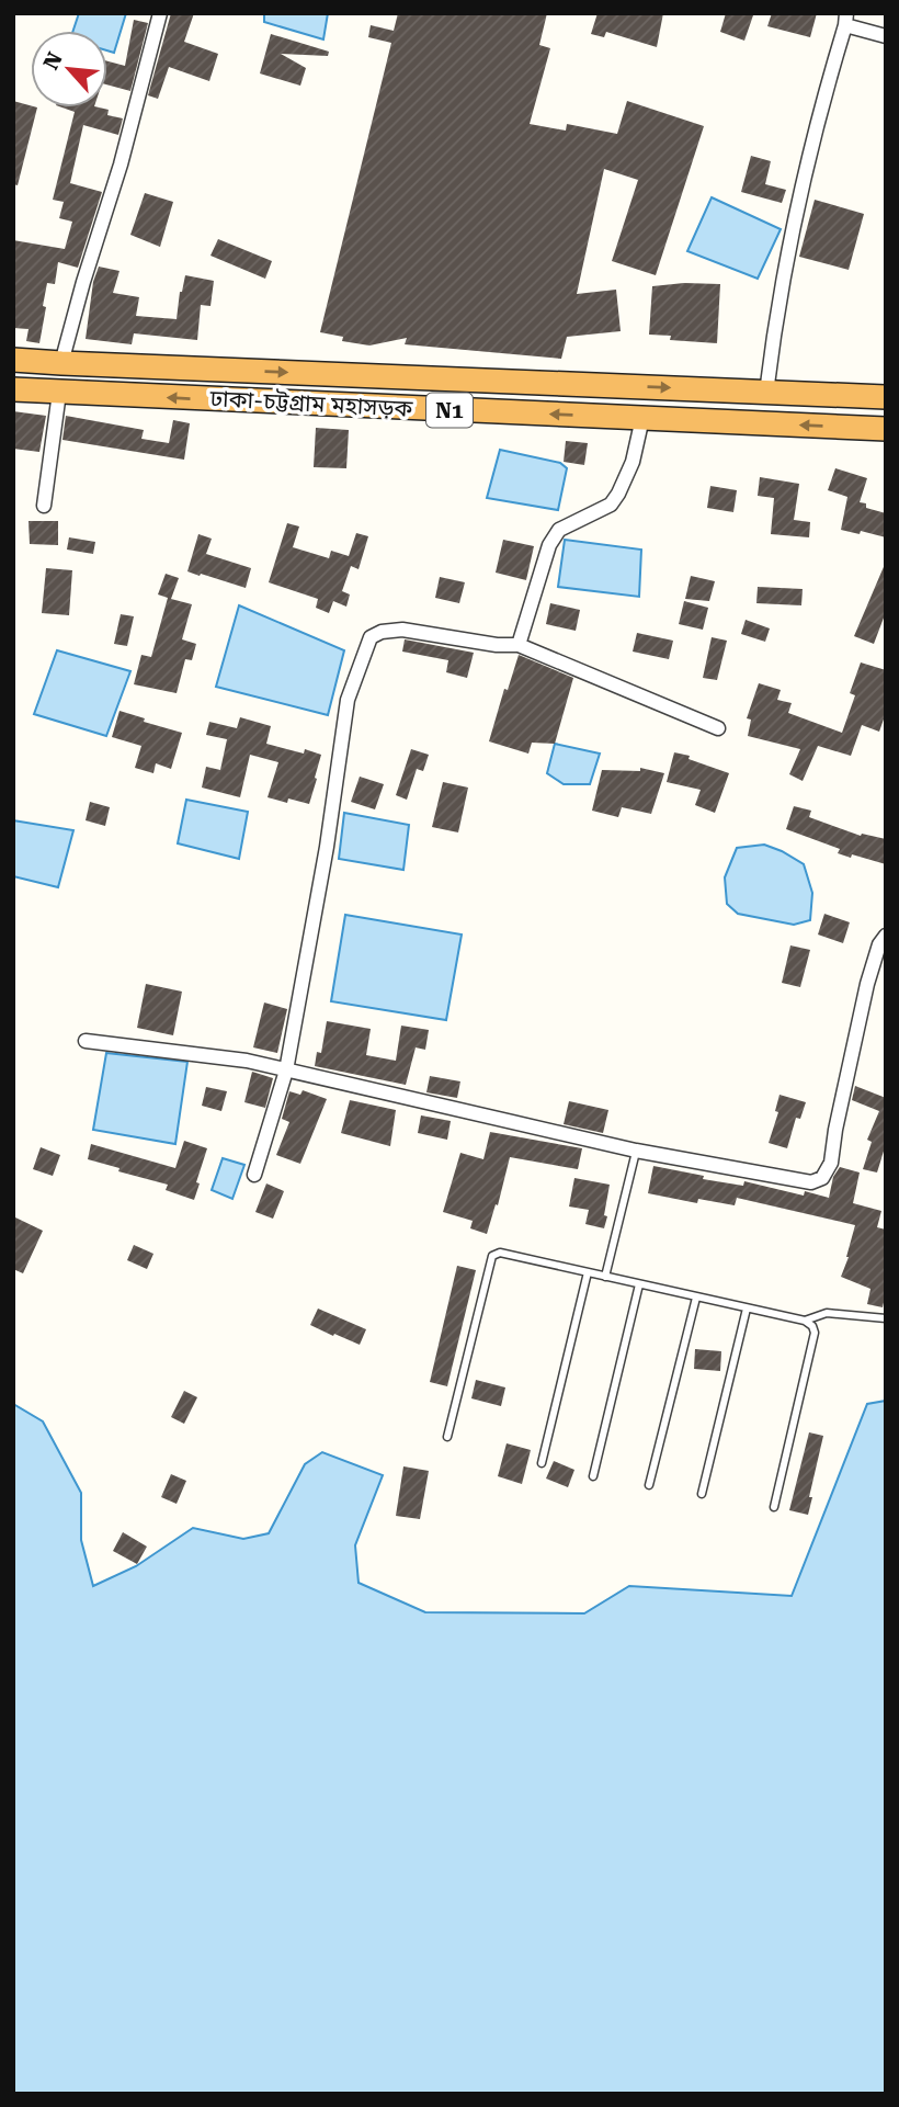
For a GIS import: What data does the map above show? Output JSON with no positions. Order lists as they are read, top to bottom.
{
  "streets": {
    "highway": ["ঢাকা-চট্টগ্রাম মহাসড়ক", "N1"]
  },
  "north": "top left"
}
